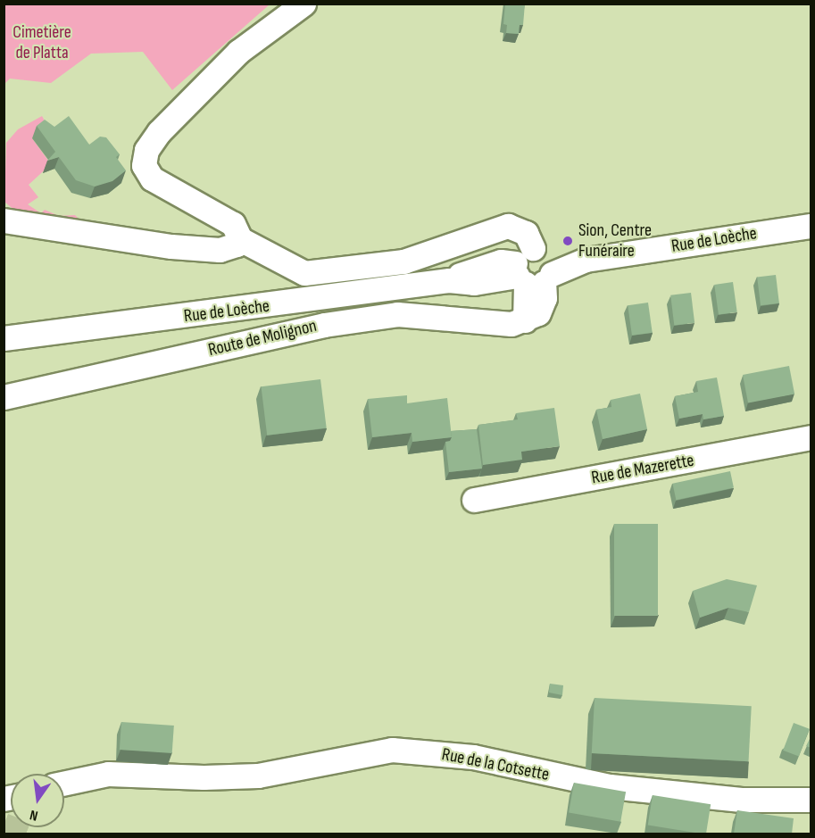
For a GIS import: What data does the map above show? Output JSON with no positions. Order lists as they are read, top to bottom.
{
  "streets": {
    "street": [
      "Rue de Loèche",
      "Route de Molignon",
      "Rue de Mazerette",
      "Rue de la Cotsette"
    ]
  },
  "crossings": [
    ["Rue de Loèche", "Route de Molignon"]
  ],
  "parks": ["Cimetière de Platta"],
  "places": ["Sion, Centre Funéraire"],
  "north": "bottom"
}
